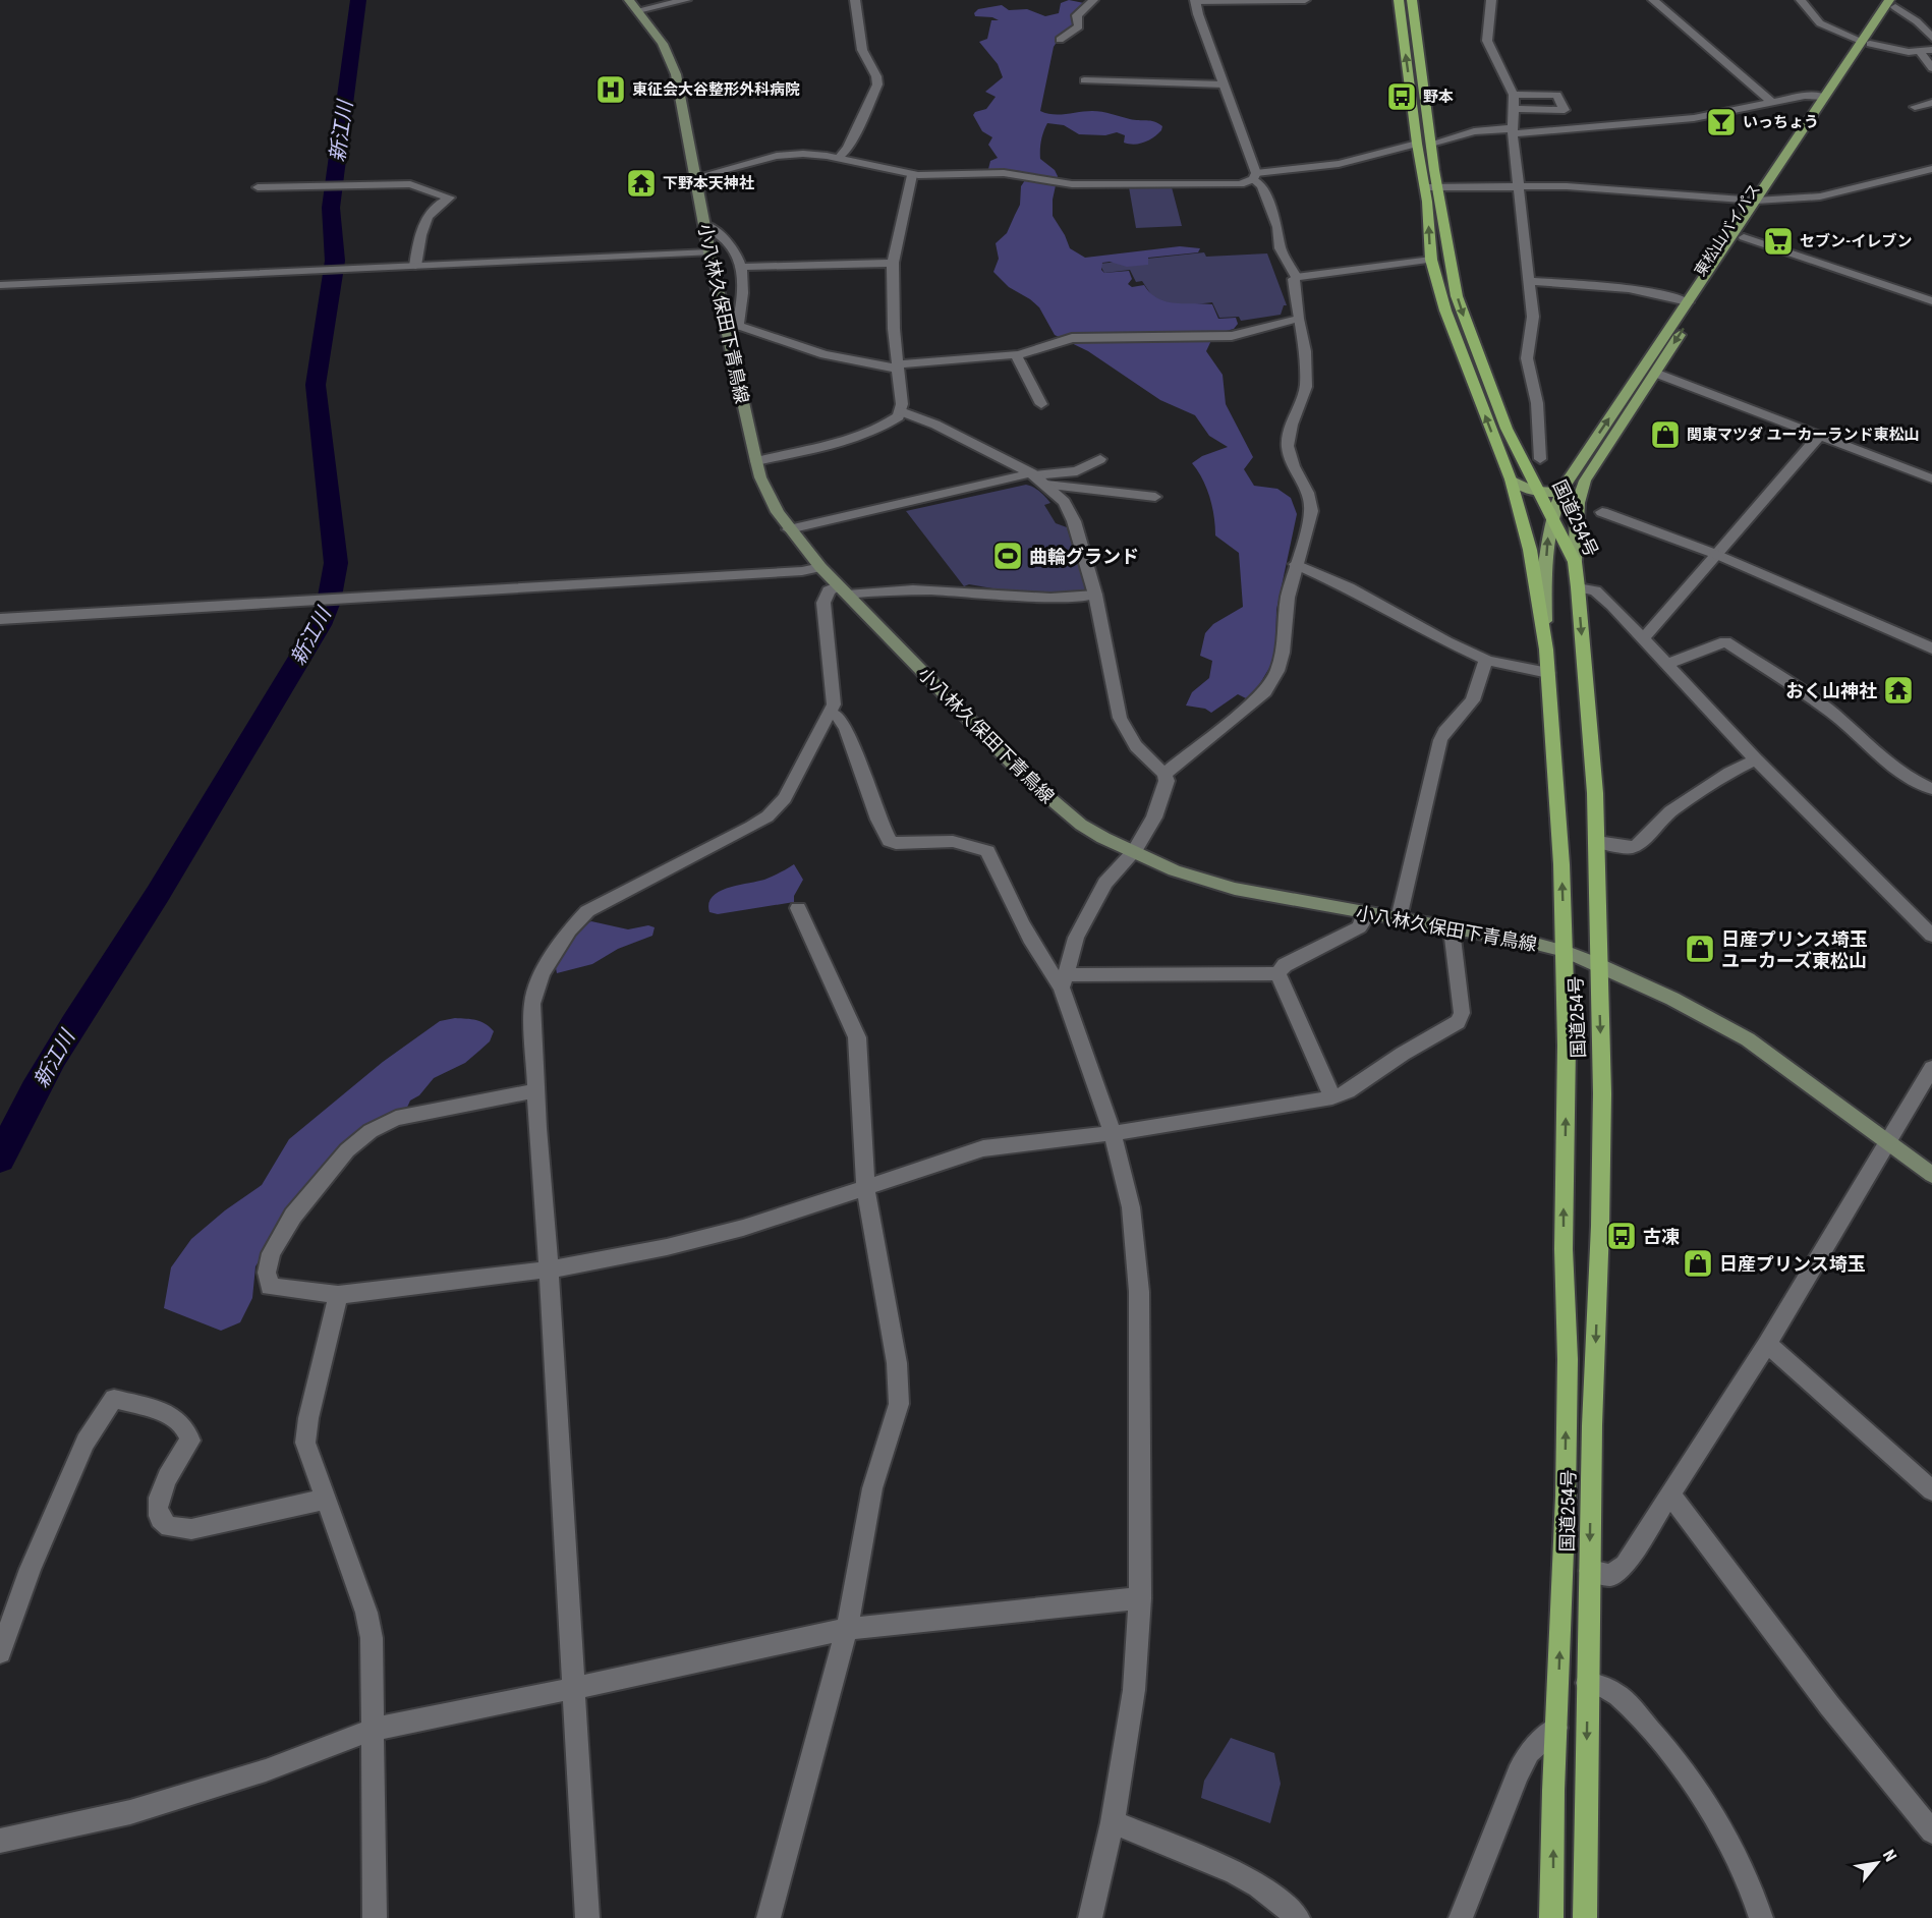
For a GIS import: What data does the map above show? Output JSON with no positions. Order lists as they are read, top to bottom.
{
  "streets": {
    "highway": ["国道254号"],
    "main road": ["東松山バイパス", "小八林久保田下青鳥線"]
  },
  "crossings": [
    ["小八林久保田下青鳥線", "国道254号"]
  ],
  "water": ["新江川"],
  "places": {
    "hospital": ["東征会大谷整形外科病院"],
    "bus stop": ["野本", "古凍"],
    "bar": ["いっちょう"],
    "temple": ["下野本天神社", "おく山神社"],
    "supermarket": ["セブン-イレブン"],
    "shop": ["関東マツダ ユーカーランド東松山", "日産プリンス埼玉 ユーカーズ東松山", "日産プリンス埼玉"],
    "sports": ["曲輪グランド"]
  },
  "north": "top right"
}
